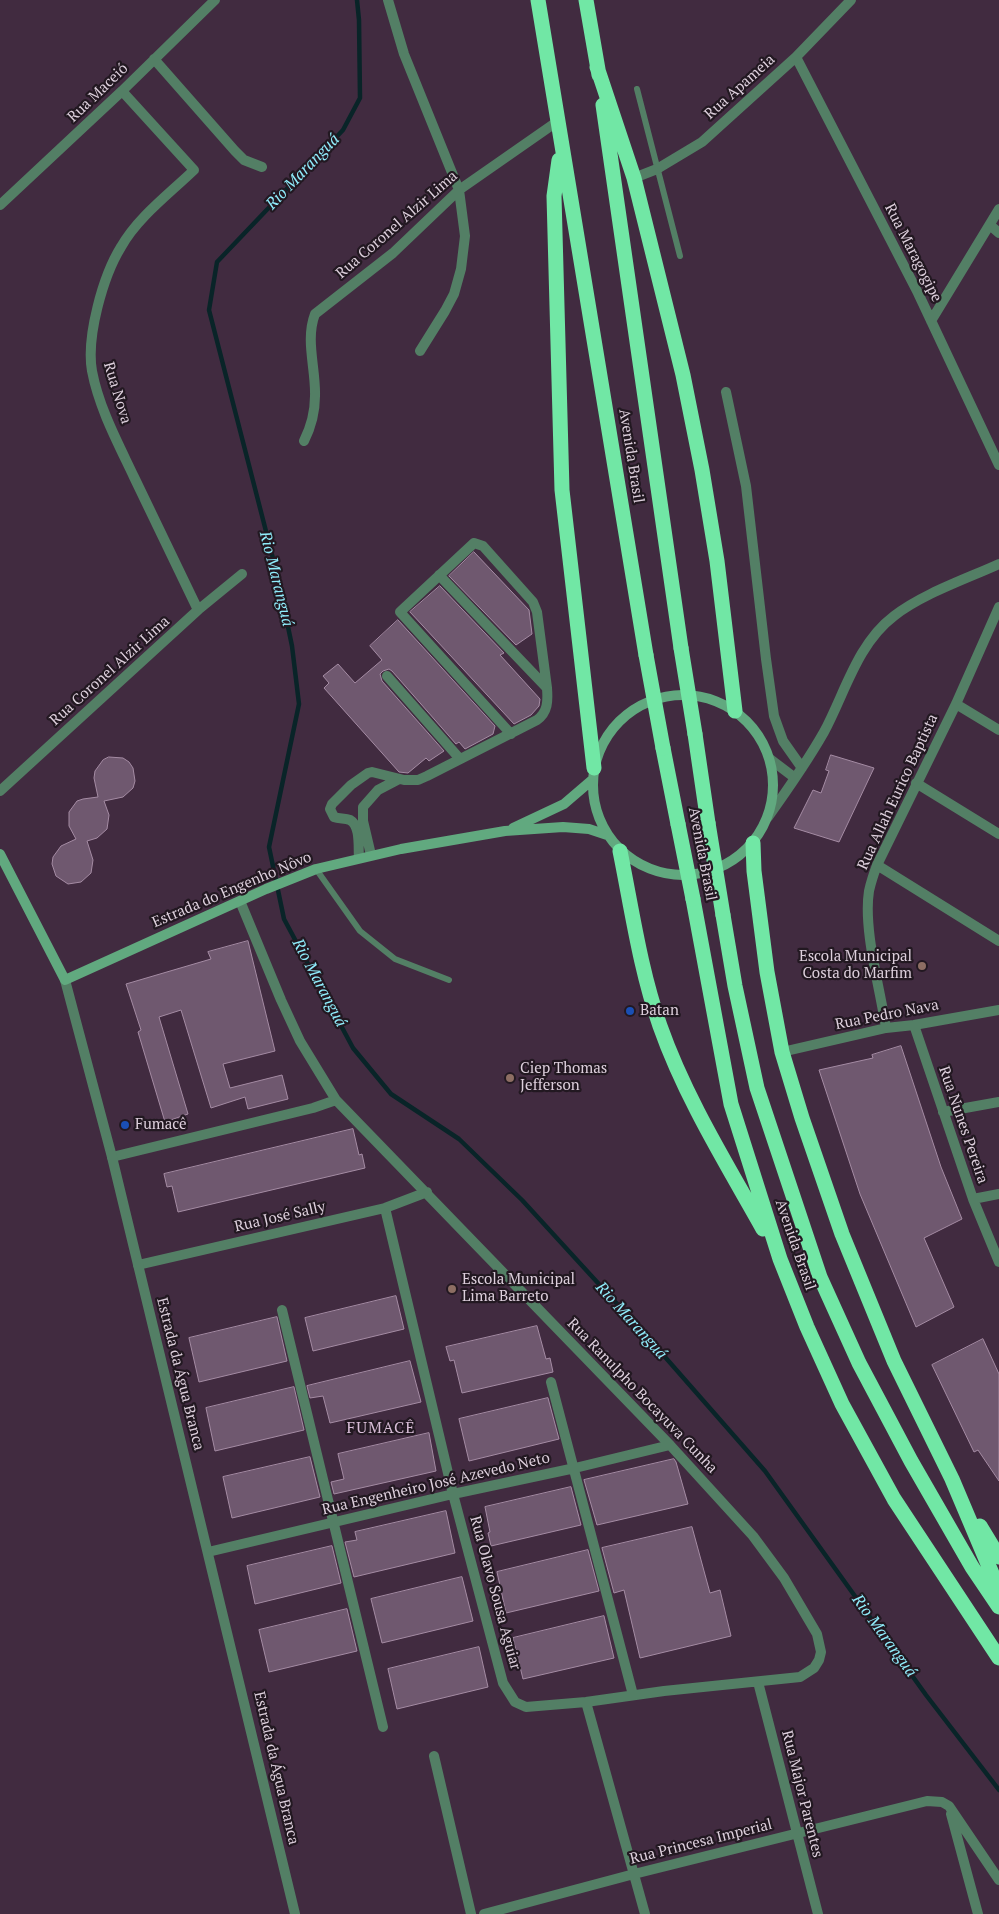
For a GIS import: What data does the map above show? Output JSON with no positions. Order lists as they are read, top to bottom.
{
  "streets": {
    "highway": ["Avenida Brasil"],
    "main road": ["Estrada do Engenho Nôvo", "Estrada da Água Branca"],
    "street": [
      "Rua Apameia",
      "Rua Maceió",
      "Rua Coronel Alzir Lima",
      "Rua Maragogipe",
      "Rua Nova",
      "Rua Allah Eurico Baptista",
      "Rua Pedro Nava",
      "Rua Nunes Pereira",
      "Rua José Sally",
      "Rua Ranulpho Bocayuva Cunha",
      "Rua Engenheiro José Azevedo Neto",
      "Rua Olavo Sousa Aguiar",
      "Rua Major Parentes",
      "Rua Princesa Imperial"
    ]
  },
  "crossings": [
    ["Rua Apameia", "Rua Maragogipe"],
    ["Rua Maceió", "Rua Nova"],
    ["Rua Coronel Alzir Lima", "Rua Nova"],
    ["Rua Coronel Alzir Lima", "Avenida Brasil"],
    ["Rua Allah Eurico Baptista", "Rua Pedro Nava"],
    ["Estrada do Engenho Nôvo", "Estrada da Água Branca"],
    ["Estrada do Engenho Nôvo", "Rua Ranulpho Bocayuva Cunha"],
    ["Rua Pedro Nava", "Rua Nunes Pereira"],
    ["Rua José Sally", "Estrada da Água Branca"],
    ["Rua José Sally", "Rua Ranulpho Bocayuva Cunha"],
    ["Rua José Sally", "Rua Olavo Sousa Aguiar"],
    ["Estrada da Água Branca", "Rua Engenheiro José Azevedo Neto"],
    ["Rua Ranulpho Bocayuva Cunha", "Rua Engenheiro José Azevedo Neto"],
    ["Rua Ranulpho Bocayuva Cunha", "Rua Olavo Sousa Aguiar"],
    ["Rua Engenheiro José Azevedo Neto", "Rua Olavo Sousa Aguiar"],
    ["Rua Olavo Sousa Aguiar", "Rua Major Parentes"],
    ["Rua Major Parentes", "Rua Princesa Imperial"]
  ],
  "districts": ["FUMACÊ"],
  "water": ["Rio Maranguá"],
  "places": [
    "Escola Municipal Costa do Marfim",
    "Batan",
    "Ciep Thomas Jefferson",
    "Fumacê",
    "Escola Municipal Lima Barreto"
  ]
}
